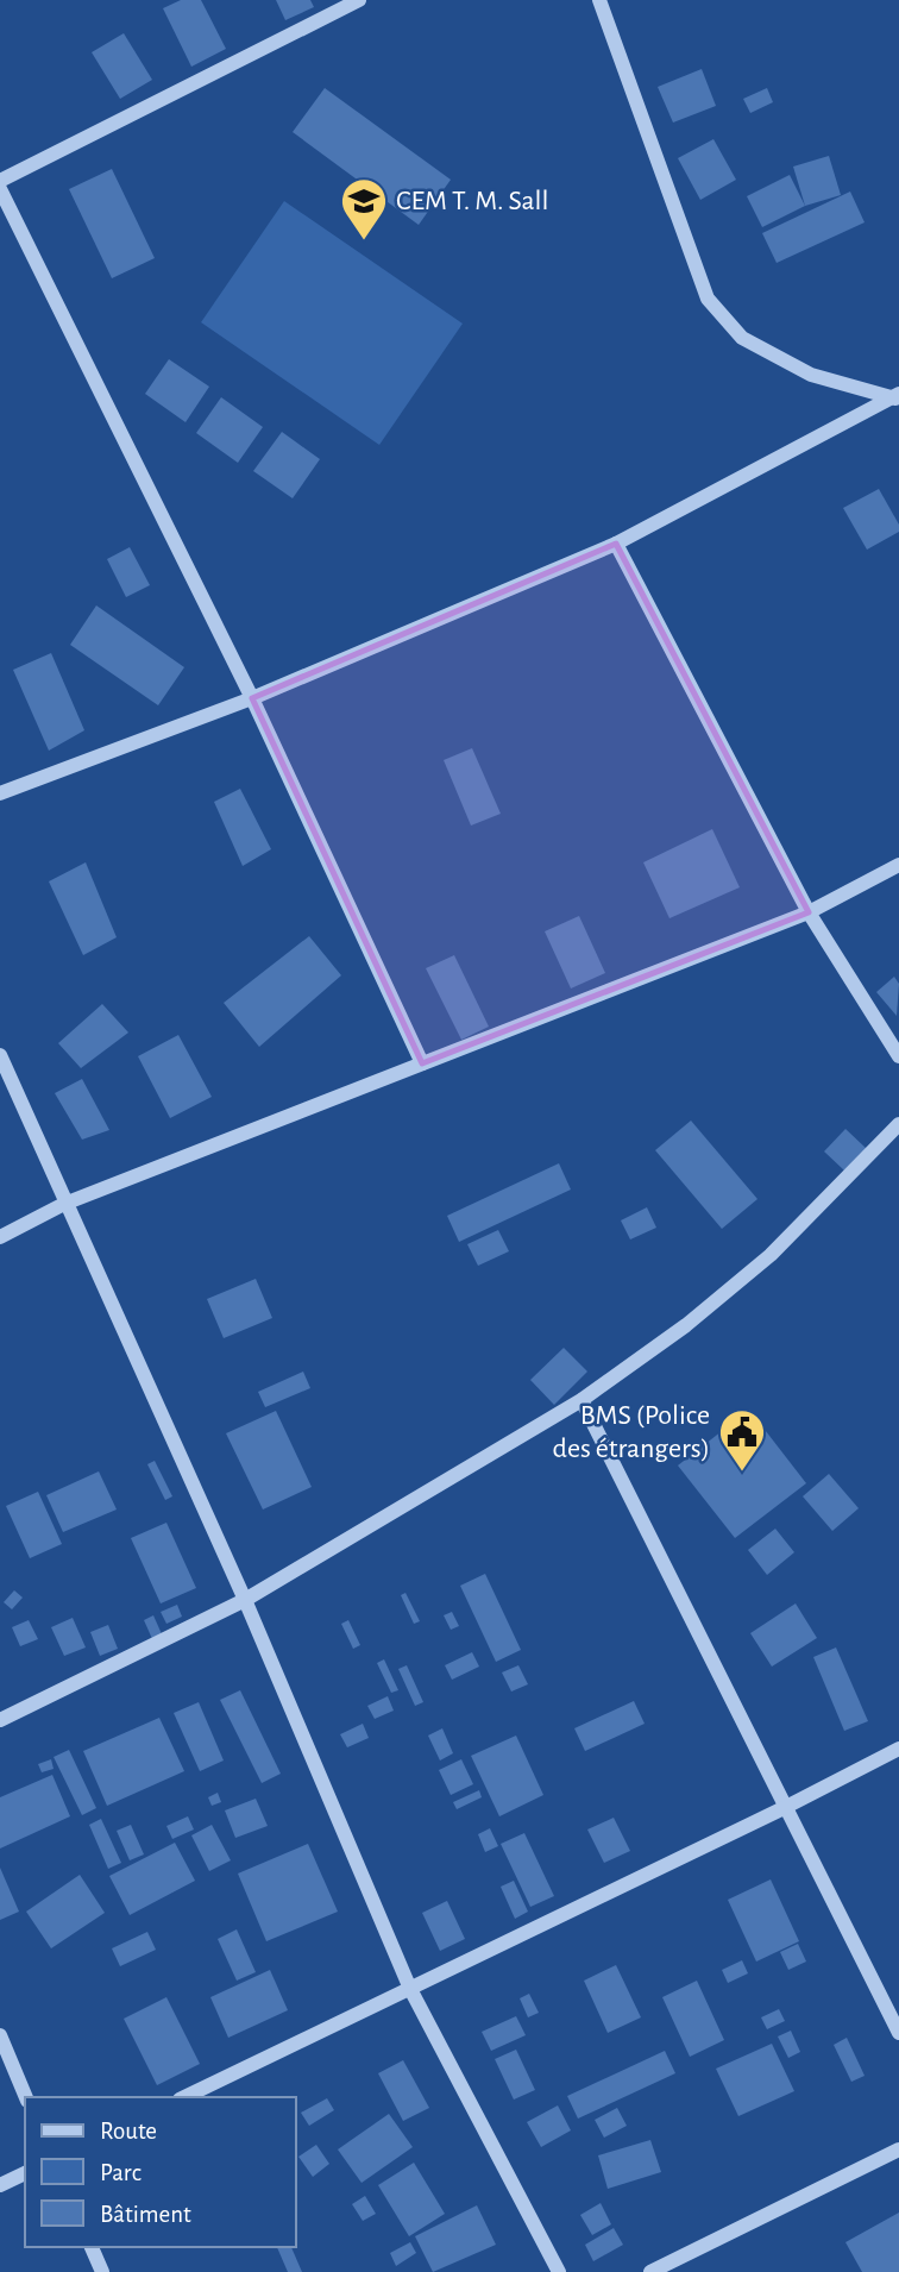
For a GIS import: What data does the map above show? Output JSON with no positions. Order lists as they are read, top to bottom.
{
  "places": {
    "school or university": ["CEM T. M. Sall"],
    "public building": ["BMS (Police des étrangers)"]
  },
  "legend": ["Route", "Parc", "Bâtiment"]
}
